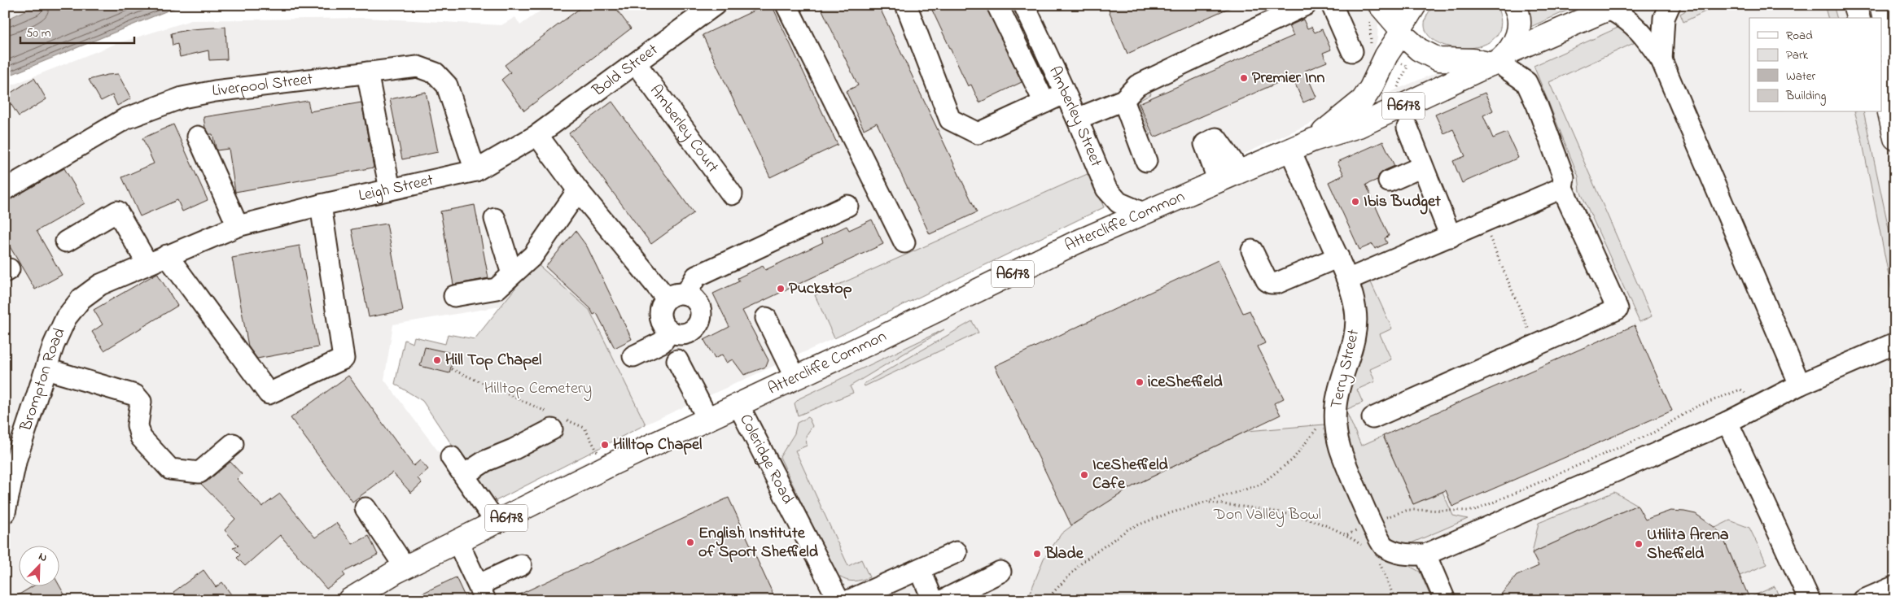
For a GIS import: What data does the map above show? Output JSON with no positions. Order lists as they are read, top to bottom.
{
  "streets": {
    "main road": ["A6178", "Attercliffe Common"],
    "street": [
      "Bold Street",
      "Liverpool Street",
      "Amberley Street",
      "Amberley Court",
      "Leigh Street",
      "Terry Street",
      "Brompton Road",
      "Coleridge Road"
    ]
  },
  "crossings": [
    ["Bold Street", "Amberley Court"],
    ["Bold Street", "Leigh Street"],
    ["Liverpool Street", "Leigh Street"],
    ["A6178", "Attercliffe Common"],
    ["Amberley Street", "Attercliffe Common"],
    ["Leigh Street", "Brompton Road"],
    ["Attercliffe Common", "Terry Street"],
    ["Attercliffe Common", "Coleridge Road"]
  ],
  "parks": ["Hilltop Cemetery", "Don Valley Bowl"],
  "places": [
    "Premier Inn",
    "Ibis Budget",
    "Puckstop",
    "Hill Top Chapel",
    "iceSheffield",
    "Hilltop Chapel",
    "IceSheffield Cafe",
    "English Institute of Sport Sheffield",
    "Utilita Arena Sheffield",
    "Blade"
  ],
  "legend": [
    "Road",
    "Park",
    "Water",
    "Building"
  ],
  "scale_bar": "50 m",
  "north": "top right"
}
